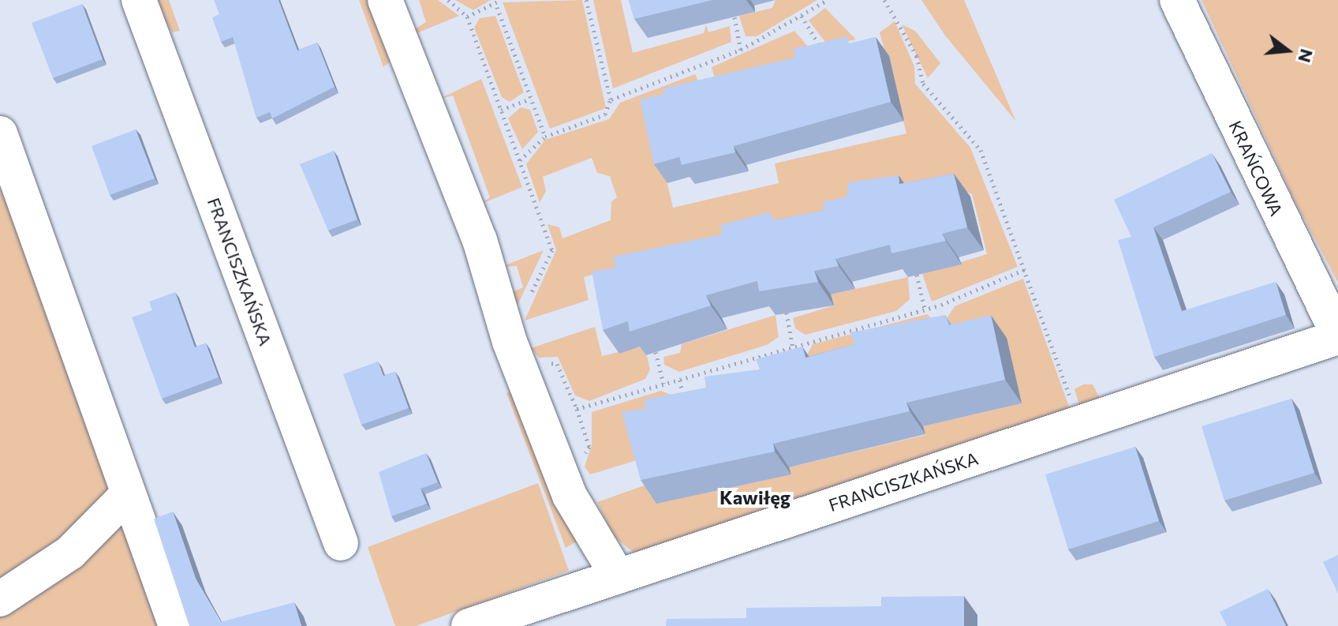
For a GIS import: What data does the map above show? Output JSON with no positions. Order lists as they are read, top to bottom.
{
  "streets": {
    "street": ["KRAŃCOWA", "FRANCISZKAŃSKA"]
  },
  "crossings": [
    ["KRAŃCOWA", "FRANCISZKAŃSKA"]
  ],
  "districts": ["Kawiłęg"],
  "north": "right"
}
